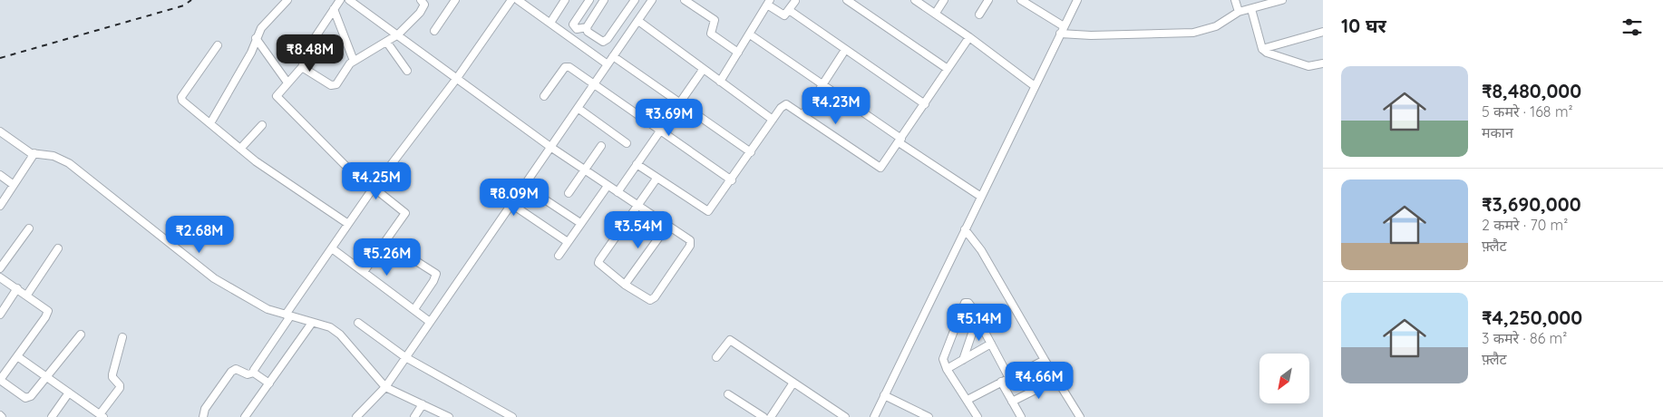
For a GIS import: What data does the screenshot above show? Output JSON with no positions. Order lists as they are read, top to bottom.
{
  "north": "bottom left",
  "page": {
    "heading": "10 घर",
    "price": [
      "₹8.48M",
      "₹4.23M",
      "₹3.69M",
      "₹4.25M",
      "₹8.09M",
      "₹3.54M",
      "₹2.68M",
      "₹5.26M",
      "₹5.14M",
      "₹4.66M"
    ],
    "list": [
      {
        "name": "₹8,480,000",
        "note": "5 कमरे · 168 m² · मकान"
      },
      {
        "name": "₹3,690,000",
        "note": "2 कमरे · 70 m² · फ़्लैट"
      },
      {
        "name": "₹4,250,000",
        "note": "3 कमरे · 86 m² · फ़्लैट"
      }
    ]
  }
}
